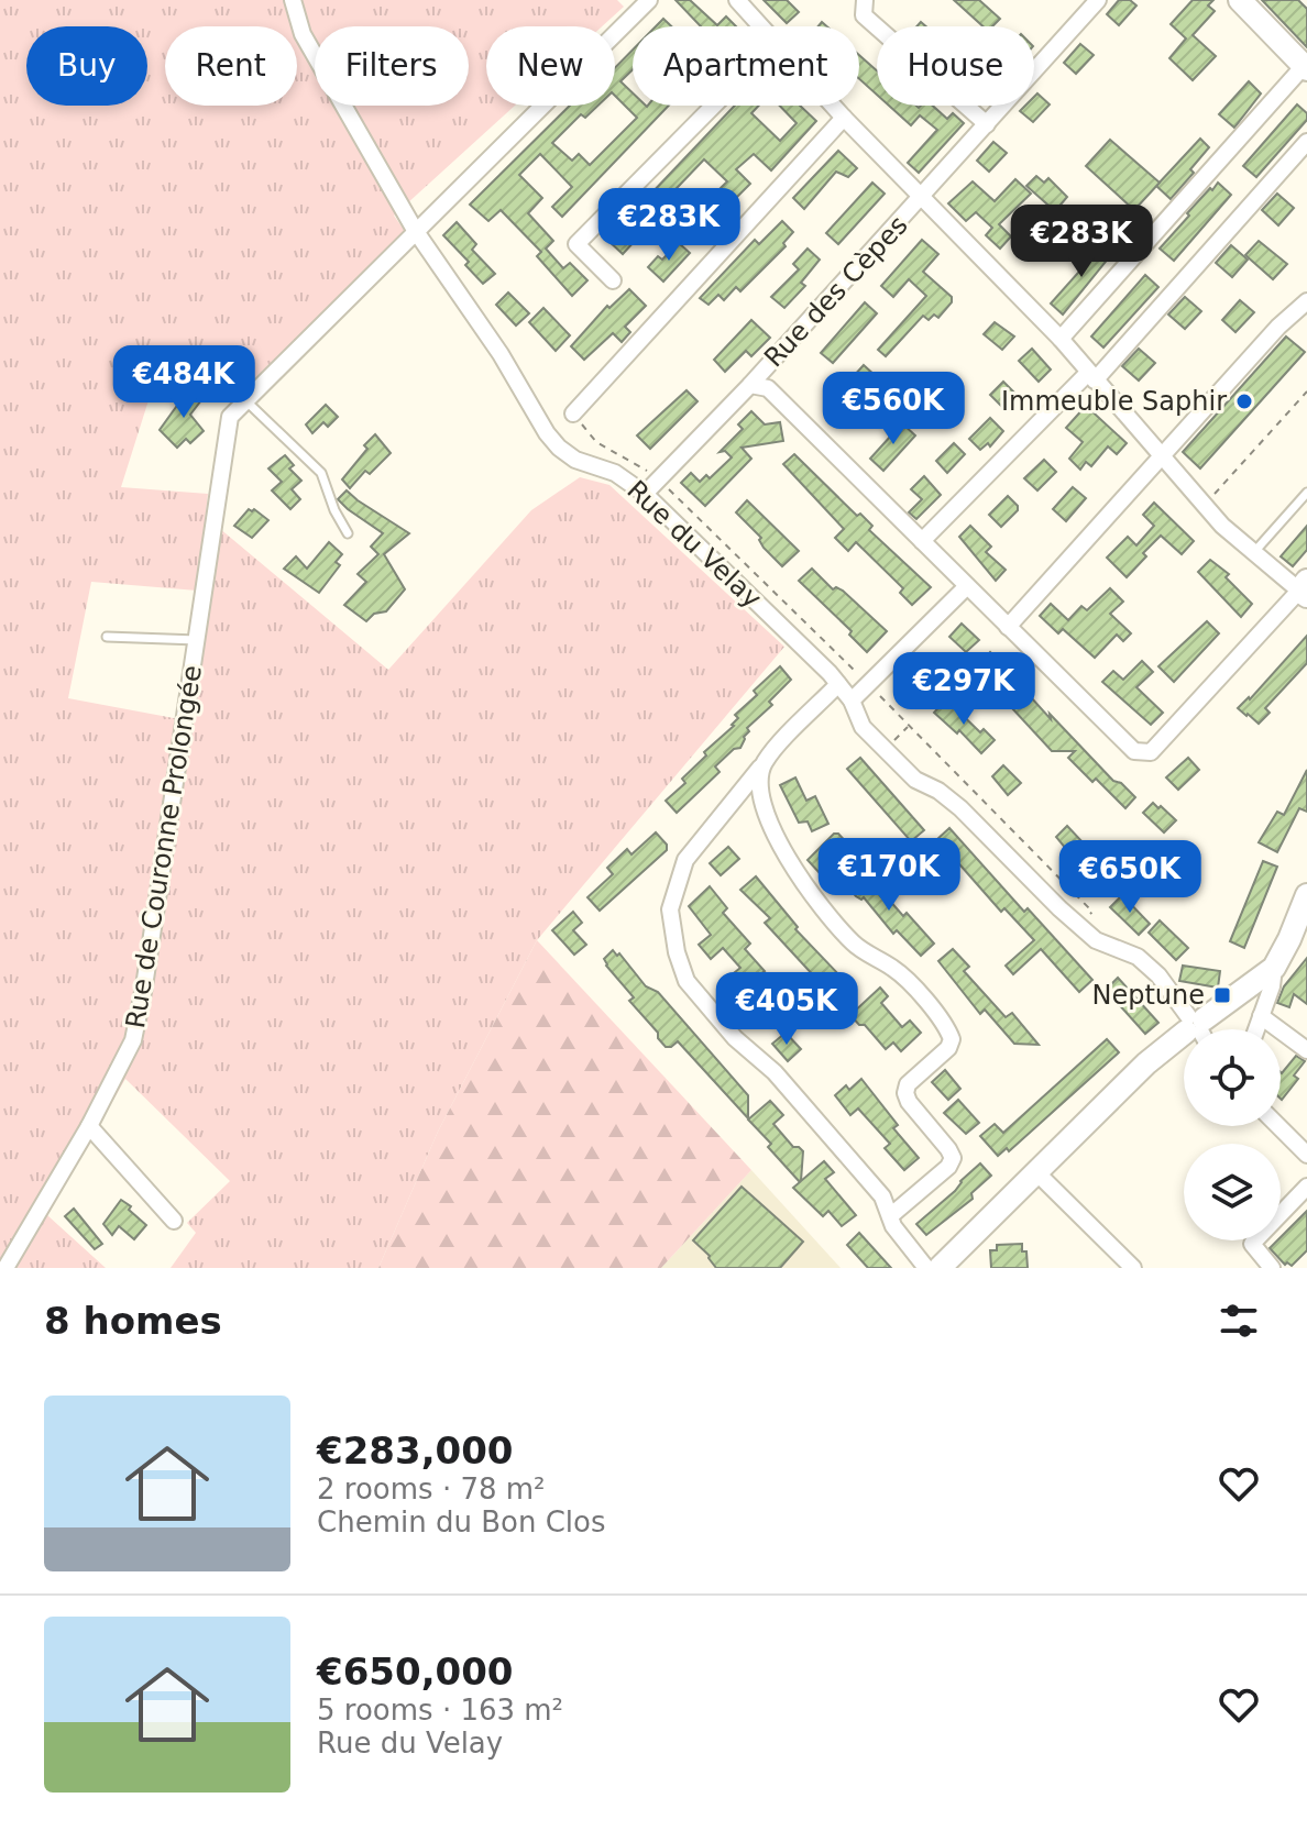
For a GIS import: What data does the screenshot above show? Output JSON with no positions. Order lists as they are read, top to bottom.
{
  "streets": {
    "street": ["Rue des Cèpes", "Rue du Velay", "Rue de Couronne Prolongée"]
  },
  "crossings": [
    ["Rue des Cèpes", "Rue du Velay"],
    ["Rue du Velay", "Rue de Couronne Prolongée"]
  ],
  "places": {
    "other": ["Immeuble Saphir"],
    "transit": ["Neptune"]
  },
  "page": {
    "chip": [
      "Buy",
      "Rent",
      "Filters",
      "New",
      "Apartment",
      "House"
    ],
    "price": [
      "€283K",
      "€283K",
      "€484K",
      "€560K",
      "€297K",
      "€170K",
      "€650K",
      "€405K"
    ],
    "heading": "8 homes",
    "list": [
      {
        "name": "€283,000",
        "note": "2 rooms · 78 m² · Chemin du Bon Clos"
      },
      {
        "name": "€650,000",
        "note": "5 rooms · 163 m² · Rue du Velay"
      }
    ]
  }
}
